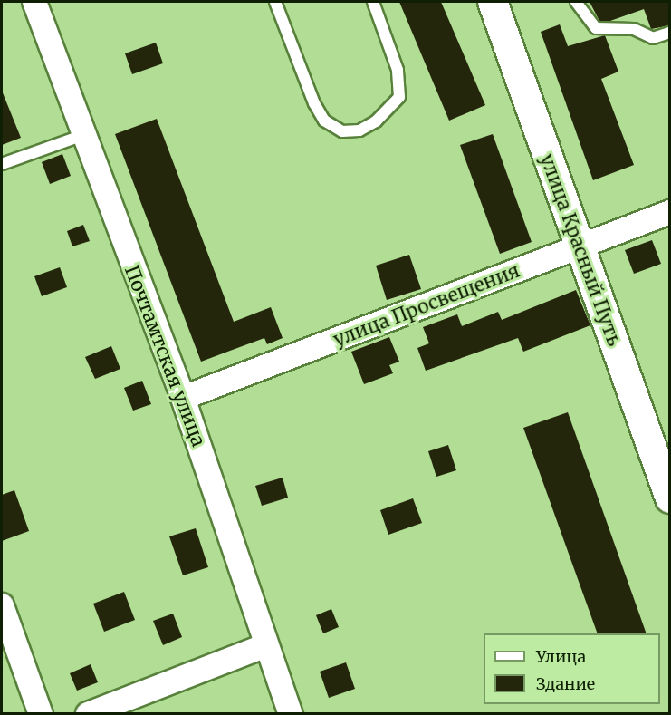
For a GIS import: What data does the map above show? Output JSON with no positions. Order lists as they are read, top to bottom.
{
  "streets": {
    "street": ["улица Красный Путь", "улица Просвещения", "Почтамтская улица"]
  },
  "crossings": [
    ["улица Красный Путь", "улица Просвещения"],
    ["улица Просвещения", "Почтамтская улица"]
  ],
  "legend": ["Улица", "Здание"]
}
